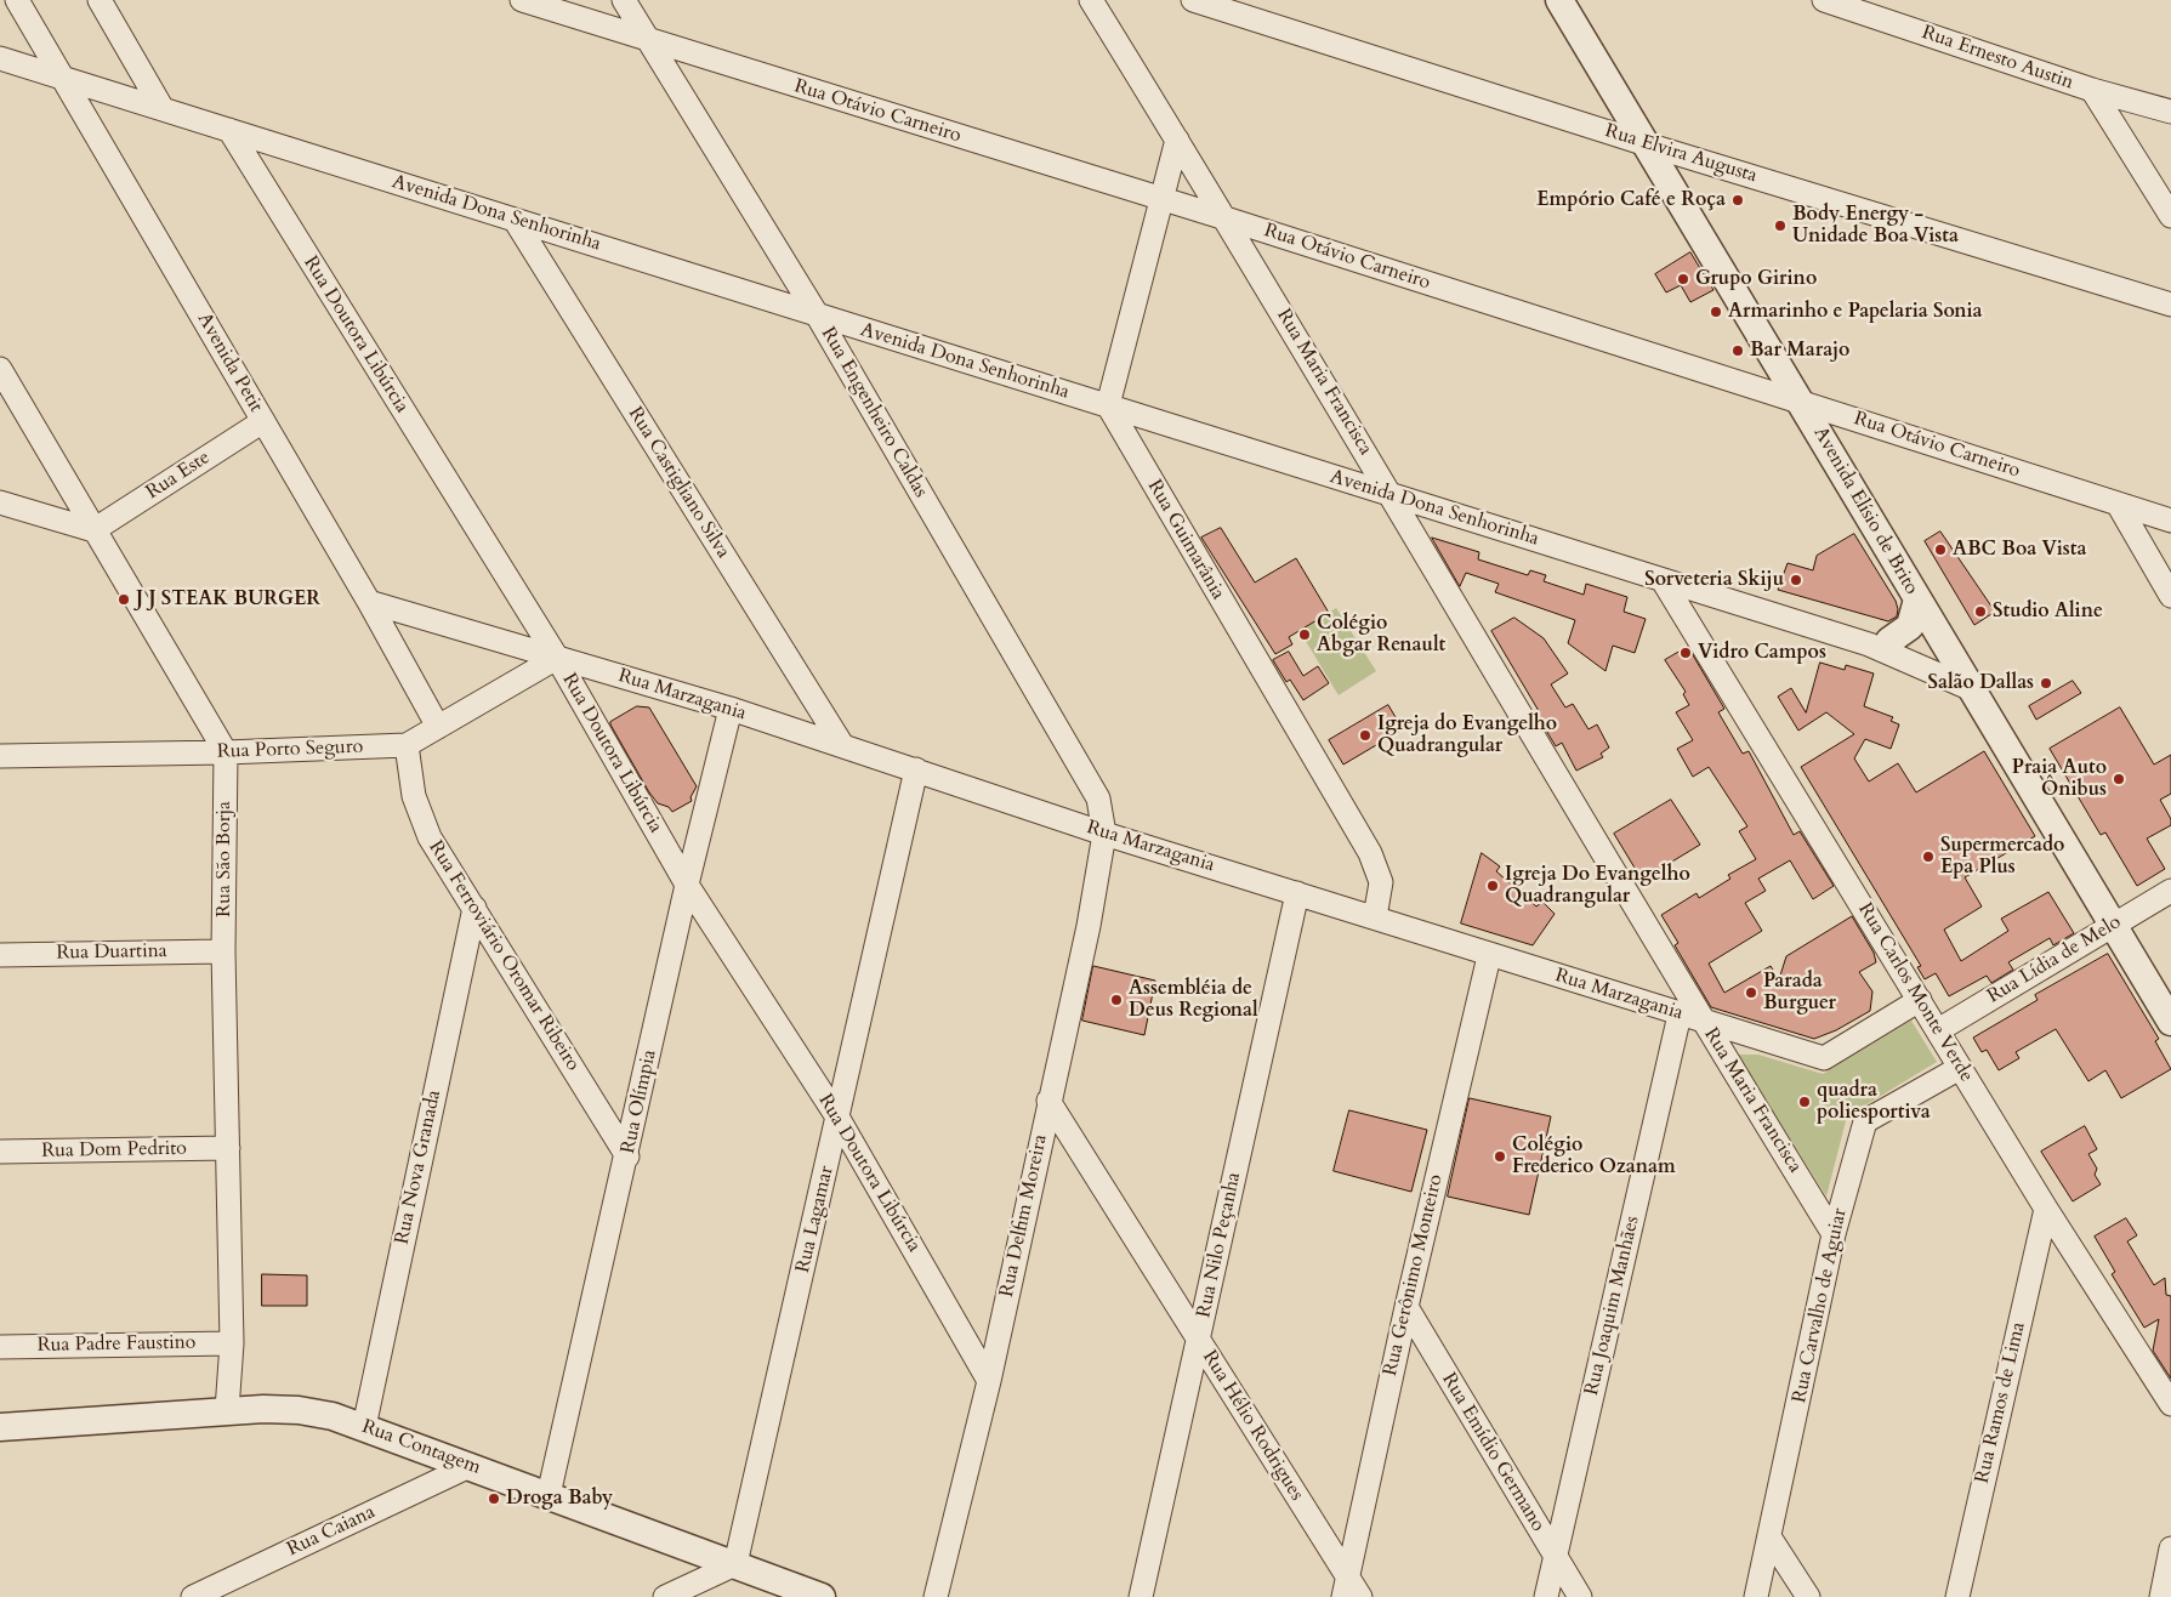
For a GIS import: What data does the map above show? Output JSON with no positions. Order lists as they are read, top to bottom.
{
  "streets": {
    "street": [
      "Rua Ernesto Austin",
      "Rua Otávio Carneiro",
      "Rua Elvira Augusta",
      "Avenida Dona Senhorinha",
      "Rua Doutora Libúrcia",
      "Avenida Petit",
      "Rua Maria Francisca",
      "Rua Engenheiro Caldas",
      "Rua Este",
      "Rua Castigliano Silva",
      "Avenida Elísio de Brito",
      "Rua Guimarânia",
      "Rua Marzagania",
      "Rua Porto Seguro",
      "Rua São Borja",
      "Rua Duartina",
      "Rua Ferroviário Oromar Ribeiro",
      "Rua Lídia de Melo",
      "Rua Carlos Monte Verde",
      "Rua Olímpia",
      "Rua Dom Pedrito",
      "Rua Nova Granada",
      "Rua Delfim Moreira",
      "Rua Lagamar",
      "Rua Nilo Peçanha",
      "Rua Gerônimo Monteiro",
      "Rua Joaquim Manhães",
      "Rua Carvalho de Aguiar",
      "Rua Padre Faustino",
      "Rua Ramos de Lima",
      "Rua Hélio Rodrigues",
      "Rua Contagem",
      "Rua Emídio Germano",
      "Rua Caiana"
    ]
  },
  "crossings": [
    ["Rua Otávio Carneiro", "Rua Maria Francisca"],
    ["Rua Otávio Carneiro", "Rua Engenheiro Caldas"],
    ["Rua Otávio Carneiro", "Avenida Elísio de Brito"],
    ["Rua Elvira Augusta", "Avenida Elísio de Brito"],
    ["Avenida Dona Senhorinha", "Rua Doutora Libúrcia"],
    ["Avenida Dona Senhorinha", "Avenida Petit"],
    ["Avenida Dona Senhorinha", "Rua Maria Francisca"],
    ["Avenida Dona Senhorinha", "Rua Engenheiro Caldas"],
    ["Avenida Dona Senhorinha", "Rua Castigliano Silva"],
    ["Avenida Dona Senhorinha", "Avenida Elísio de Brito"],
    ["Avenida Dona Senhorinha", "Rua Guimarânia"],
    ["Avenida Dona Senhorinha", "Rua Carlos Monte Verde"],
    ["Rua Doutora Libúrcia", "Rua Marzagania"],
    ["Rua Doutora Libúrcia", "Rua Porto Seguro"],
    ["Rua Doutora Libúrcia", "Rua Olímpia"],
    ["Rua Doutora Libúrcia", "Rua Delfim Moreira"],
    ["Rua Doutora Libúrcia", "Rua Lagamar"],
    ["Avenida Petit", "Rua Este"],
    ["Avenida Petit", "Rua Marzagania"],
    ["Avenida Petit", "Rua Porto Seguro"],
    ["Rua Maria Francisca", "Rua Marzagania"],
    ["Rua Maria Francisca", "Rua Carvalho de Aguiar"],
    ["Rua Engenheiro Caldas", "Rua Marzagania"],
    ["Rua Engenheiro Caldas", "Rua Delfim Moreira"],
    ["Rua Castigliano Silva", "Rua Marzagania"],
    ["Avenida Elísio de Brito", "Rua Lídia de Melo"],
    ["Rua Guimarânia", "Rua Marzagania"],
    ["Rua Marzagania", "Rua Porto Seguro"],
    ["Rua Marzagania", "Rua Carlos Monte Verde"],
    ["Rua Marzagania", "Rua Olímpia"],
    ["Rua Marzagania", "Rua Delfim Moreira"],
    ["Rua Marzagania", "Rua Lagamar"],
    ["Rua Marzagania", "Rua Nilo Peçanha"],
    ["Rua Marzagania", "Rua Gerônimo Monteiro"],
    ["Rua Marzagania", "Rua Joaquim Manhães"],
    ["Rua Porto Seguro", "Rua São Borja"],
    ["Rua Porto Seguro", "Rua Ferroviário Oromar Ribeiro"],
    ["Rua São Borja", "Rua Duartina"],
    ["Rua São Borja", "Rua Dom Pedrito"],
    ["Rua São Borja", "Rua Padre Faustino"],
    ["Rua São Borja", "Rua Contagem"],
    ["Rua Ferroviário Oromar Ribeiro", "Rua Olímpia"],
    ["Rua Ferroviário Oromar Ribeiro", "Rua Nova Granada"],
    ["Rua Lídia de Melo", "Rua Carlos Monte Verde"],
    ["Rua Carlos Monte Verde", "Rua Carvalho de Aguiar"],
    ["Rua Carlos Monte Verde", "Rua Ramos de Lima"],
    ["Rua Olímpia", "Rua Contagem"],
    ["Rua Nova Granada", "Rua Contagem"],
    ["Rua Delfim Moreira", "Rua Hélio Rodrigues"],
    ["Rua Lagamar", "Rua Contagem"],
    ["Rua Nilo Peçanha", "Rua Hélio Rodrigues"],
    ["Rua Gerônimo Monteiro", "Rua Hélio Rodrigues"],
    ["Rua Gerônimo Monteiro", "Rua Emídio Germano"],
    ["Rua Joaquim Manhães", "Rua Emídio Germano"],
    ["Rua Contagem", "Rua Caiana"]
  ],
  "places": [
    "Empório Café e Roça",
    "Body Energy - Unidade Boa Vista",
    "Grupo Girino",
    "Armarinho e Papelaria Sonia",
    "Bar Marajo",
    "ABC Boa Vista",
    "Sorveteria Skiju",
    "J J STEAK BURGER",
    "Studio Aline",
    "Colégio Abgar Renault",
    "Vidro Campos",
    "Salão Dallas",
    "Igreja do Evangelho Quadrangular",
    "Praia Auto Ônibus",
    "Supermercado Epa Plus",
    "Igreja Do Evangelho Quadrangular",
    "Parada Burguer",
    "Assembléia de Deus Regional",
    "quadra poliesportiva",
    "Colégio Frederico Ozanam",
    "Droga Baby"
  ]
}
